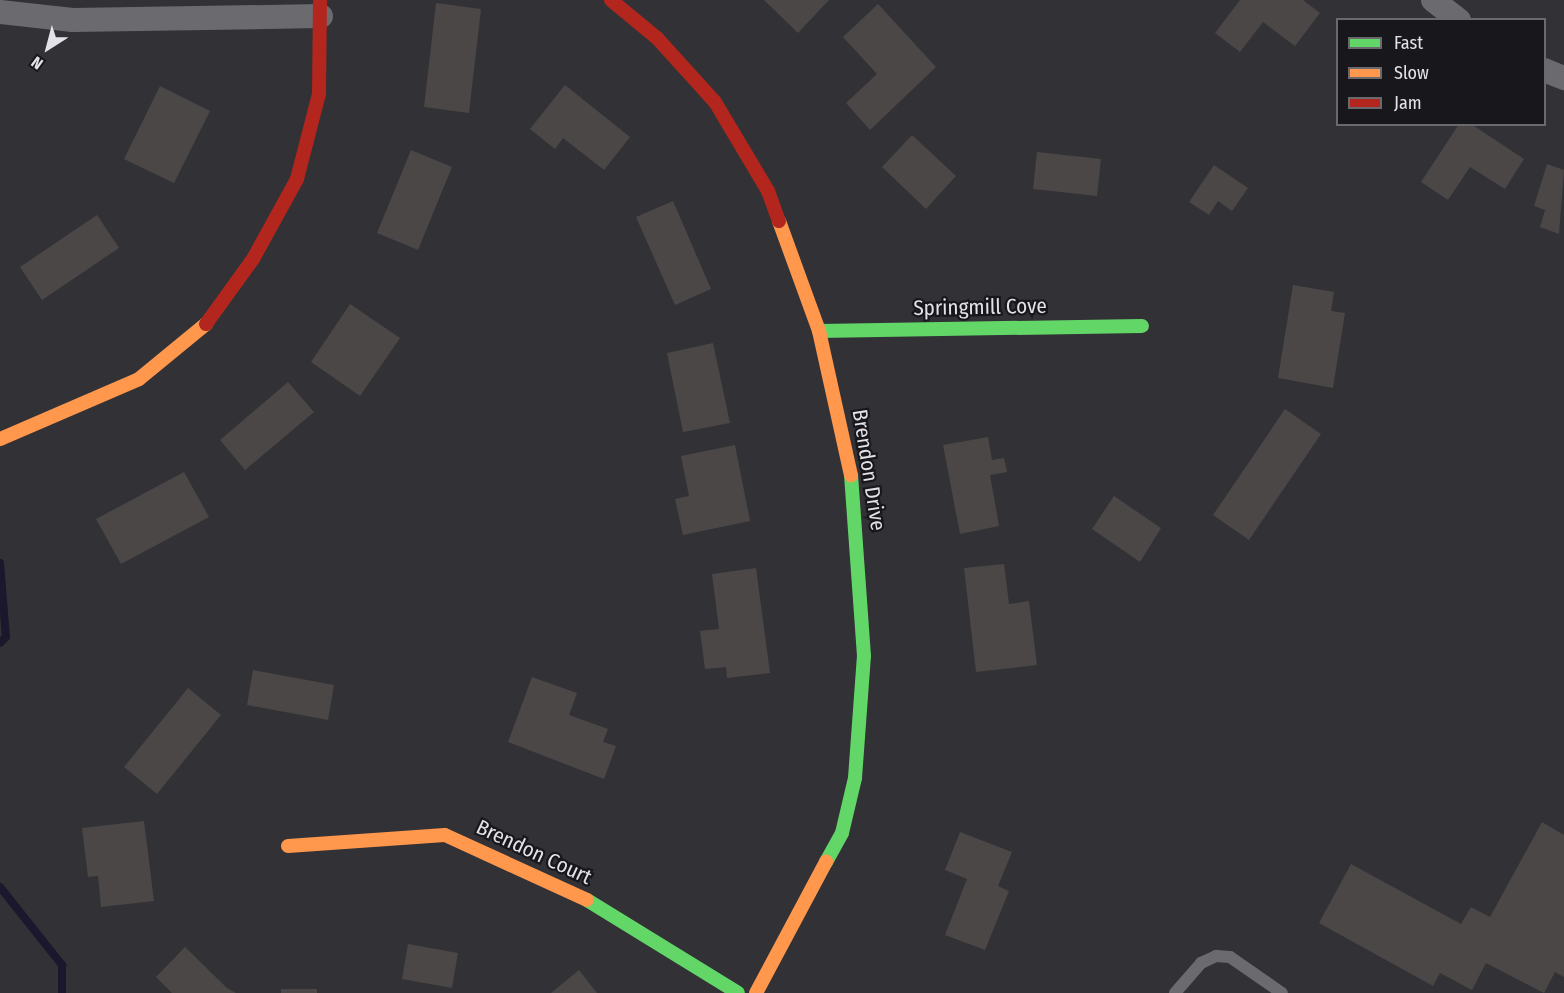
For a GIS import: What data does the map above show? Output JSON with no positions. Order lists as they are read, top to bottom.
{
  "streets": {
    "street": ["Springmill Cove", "Brendon Drive", "Brendon Court"]
  },
  "crossings": [
    ["Springmill Cove", "Brendon Drive"]
  ],
  "legend": ["Fast", "Slow", "Jam"],
  "north": "bottom left"
}
